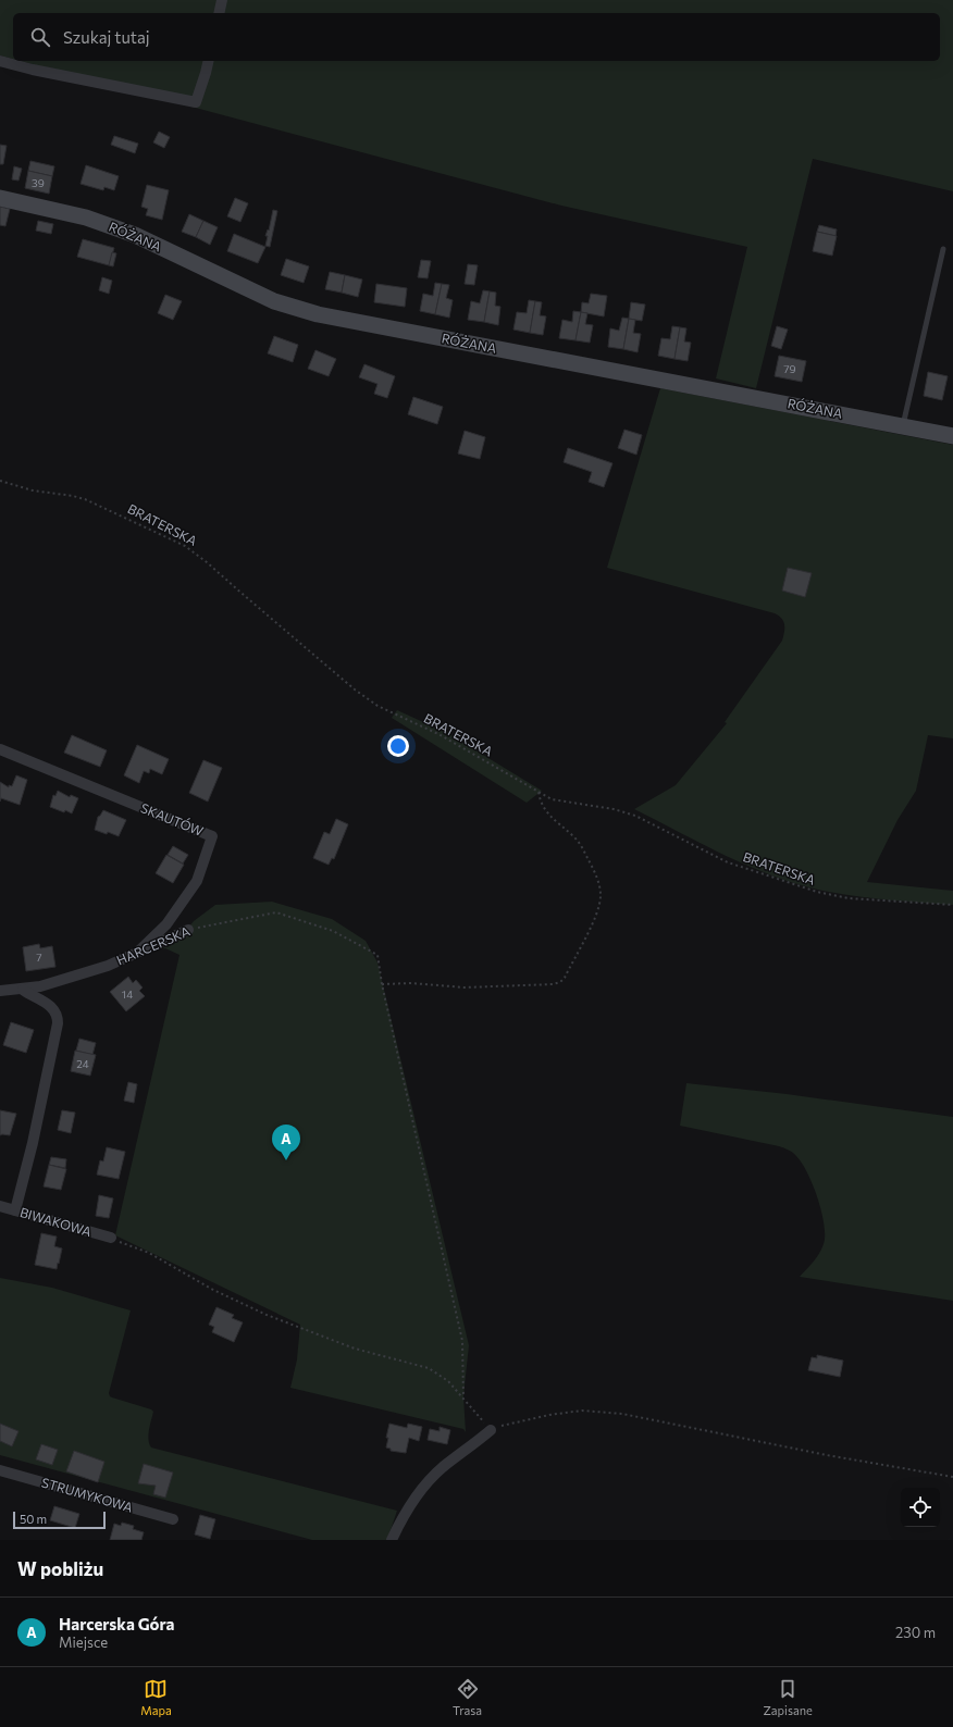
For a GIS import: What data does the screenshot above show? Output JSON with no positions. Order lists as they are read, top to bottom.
{
  "streets": {
    "street": [
      "RÓŻANA",
      "SKAUTÓW",
      "HARCERSKA",
      "BIWAKOWA",
      "STRUMYKOWA"
    ],
    "path": ["BRATERSKA"]
  },
  "crossings": [
    ["SKAUTÓW", "HARCERSKA"]
  ],
  "house_numbers": [
    "39",
    "79",
    "7",
    "14",
    "24"
  ],
  "scale_bar": "50 m",
  "page": {
    "search": "Szukaj tutaj",
    "pins": "A",
    "scale": "50 m",
    "heading": "W pobliżu",
    "list": [
      {
        "mark": "A",
        "name": "Harcerska Góra",
        "note": "Miejsce",
        "value": "230 m"
      }
    ],
    "nav": ["Mapa", "Trasa", "Zapisane"]
  }
}
